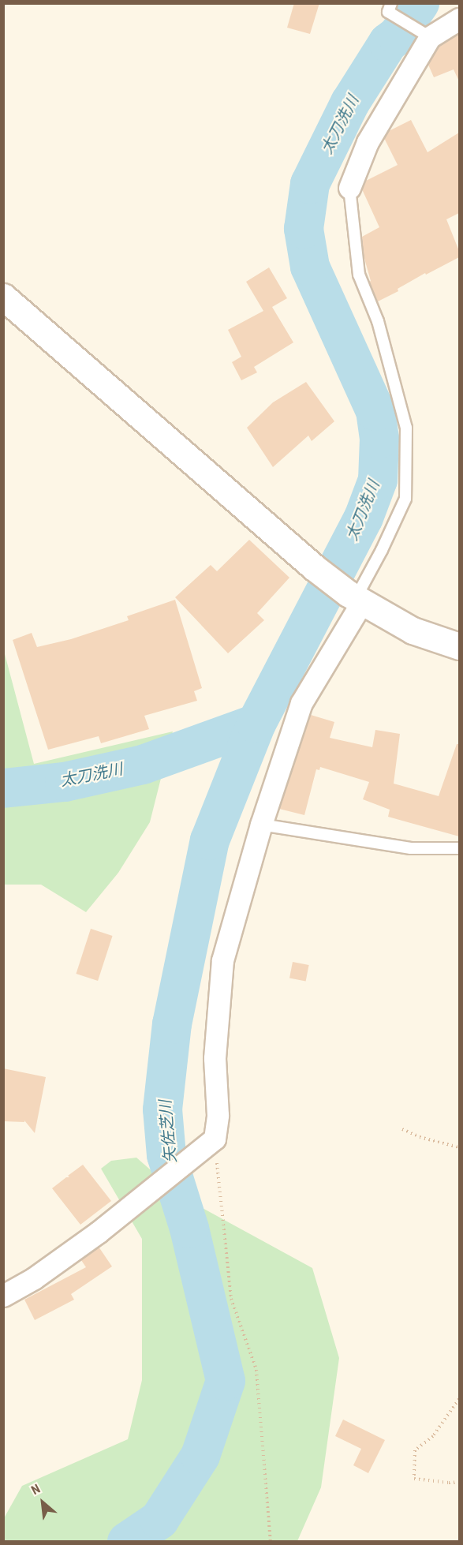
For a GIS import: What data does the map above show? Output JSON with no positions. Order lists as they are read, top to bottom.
{
  "water": ["太刀洗川", "矢佐芝川"],
  "north": "top left"
}
